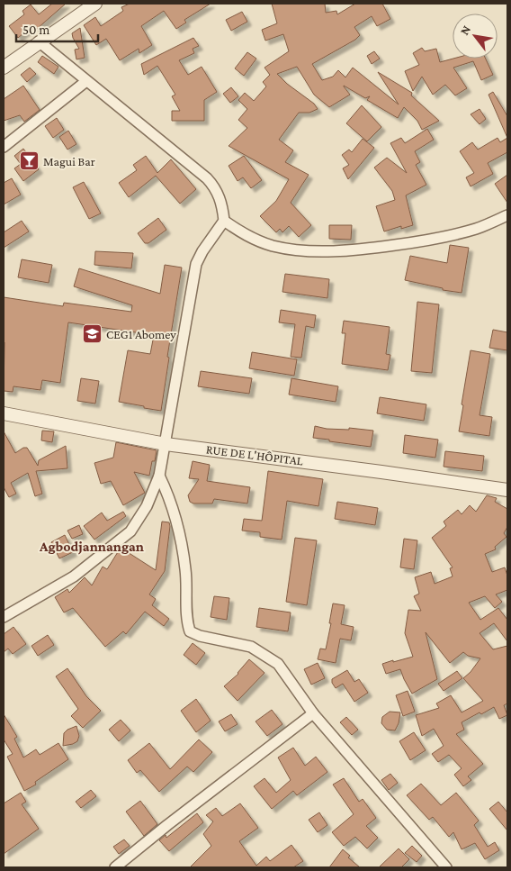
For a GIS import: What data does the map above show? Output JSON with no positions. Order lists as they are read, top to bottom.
{
  "streets": {
    "street": ["RUE DE L'HÔPITAL"]
  },
  "districts": ["Agbodjannangan"],
  "places": {
    "bar": ["Magui Bar"],
    "school or university": ["CEG1 Abomey"]
  },
  "scale_bar": "50 m",
  "north": "top left"
}
